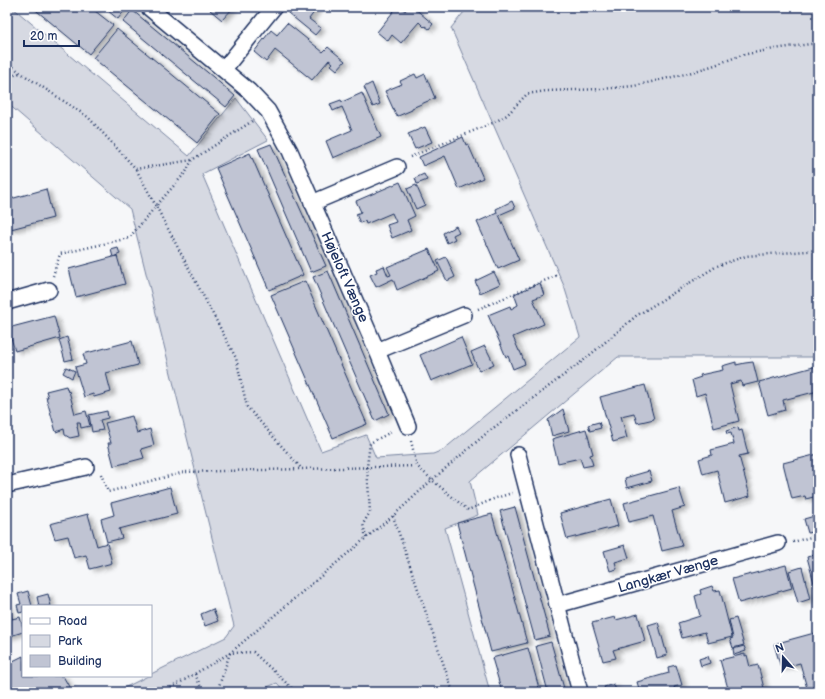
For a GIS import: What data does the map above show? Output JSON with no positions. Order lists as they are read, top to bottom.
{
  "streets": {
    "street": ["Højeloft Vænge", "Langkær Vænge"]
  },
  "legend": ["Road", "Park", "Building"],
  "scale_bar": "20 m",
  "north": "top"
}
